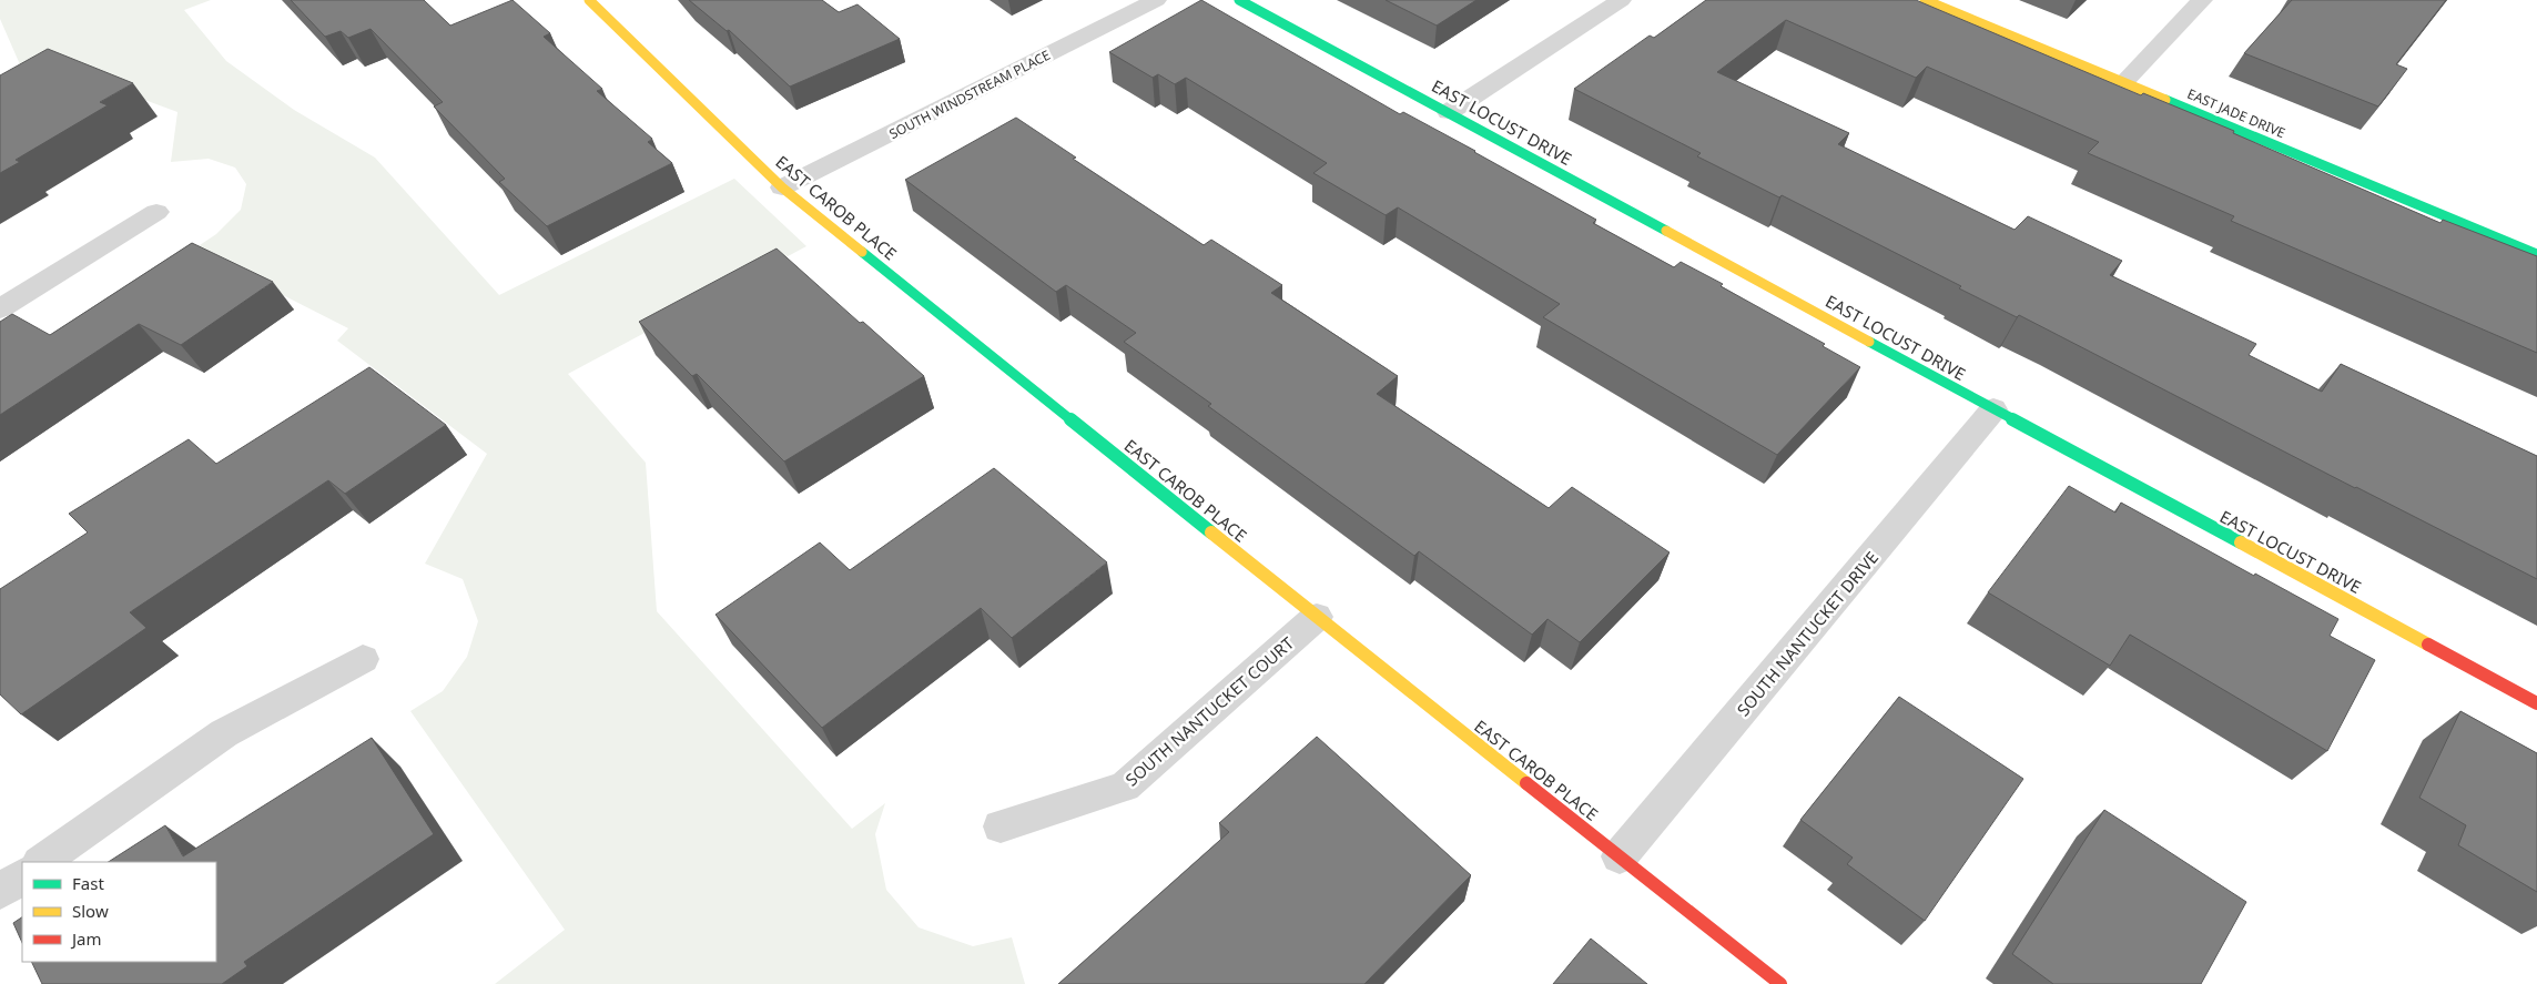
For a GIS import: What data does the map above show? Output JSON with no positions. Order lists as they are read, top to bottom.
{
  "streets": {
    "street": [
      "SOUTH WINDSTREAM PLACE",
      "EAST JADE DRIVE",
      "EAST LOCUST DRIVE",
      "EAST CAROB PLACE",
      "SOUTH NANTUCKET DRIVE",
      "SOUTH NANTUCKET COURT"
    ]
  },
  "crossings": [
    ["SOUTH WINDSTREAM PLACE", "EAST CAROB PLACE"],
    ["EAST LOCUST DRIVE", "SOUTH NANTUCKET DRIVE"],
    ["EAST CAROB PLACE", "SOUTH NANTUCKET DRIVE"],
    ["EAST CAROB PLACE", "SOUTH NANTUCKET COURT"]
  ],
  "legend": ["Fast", "Slow", "Jam"]
}
